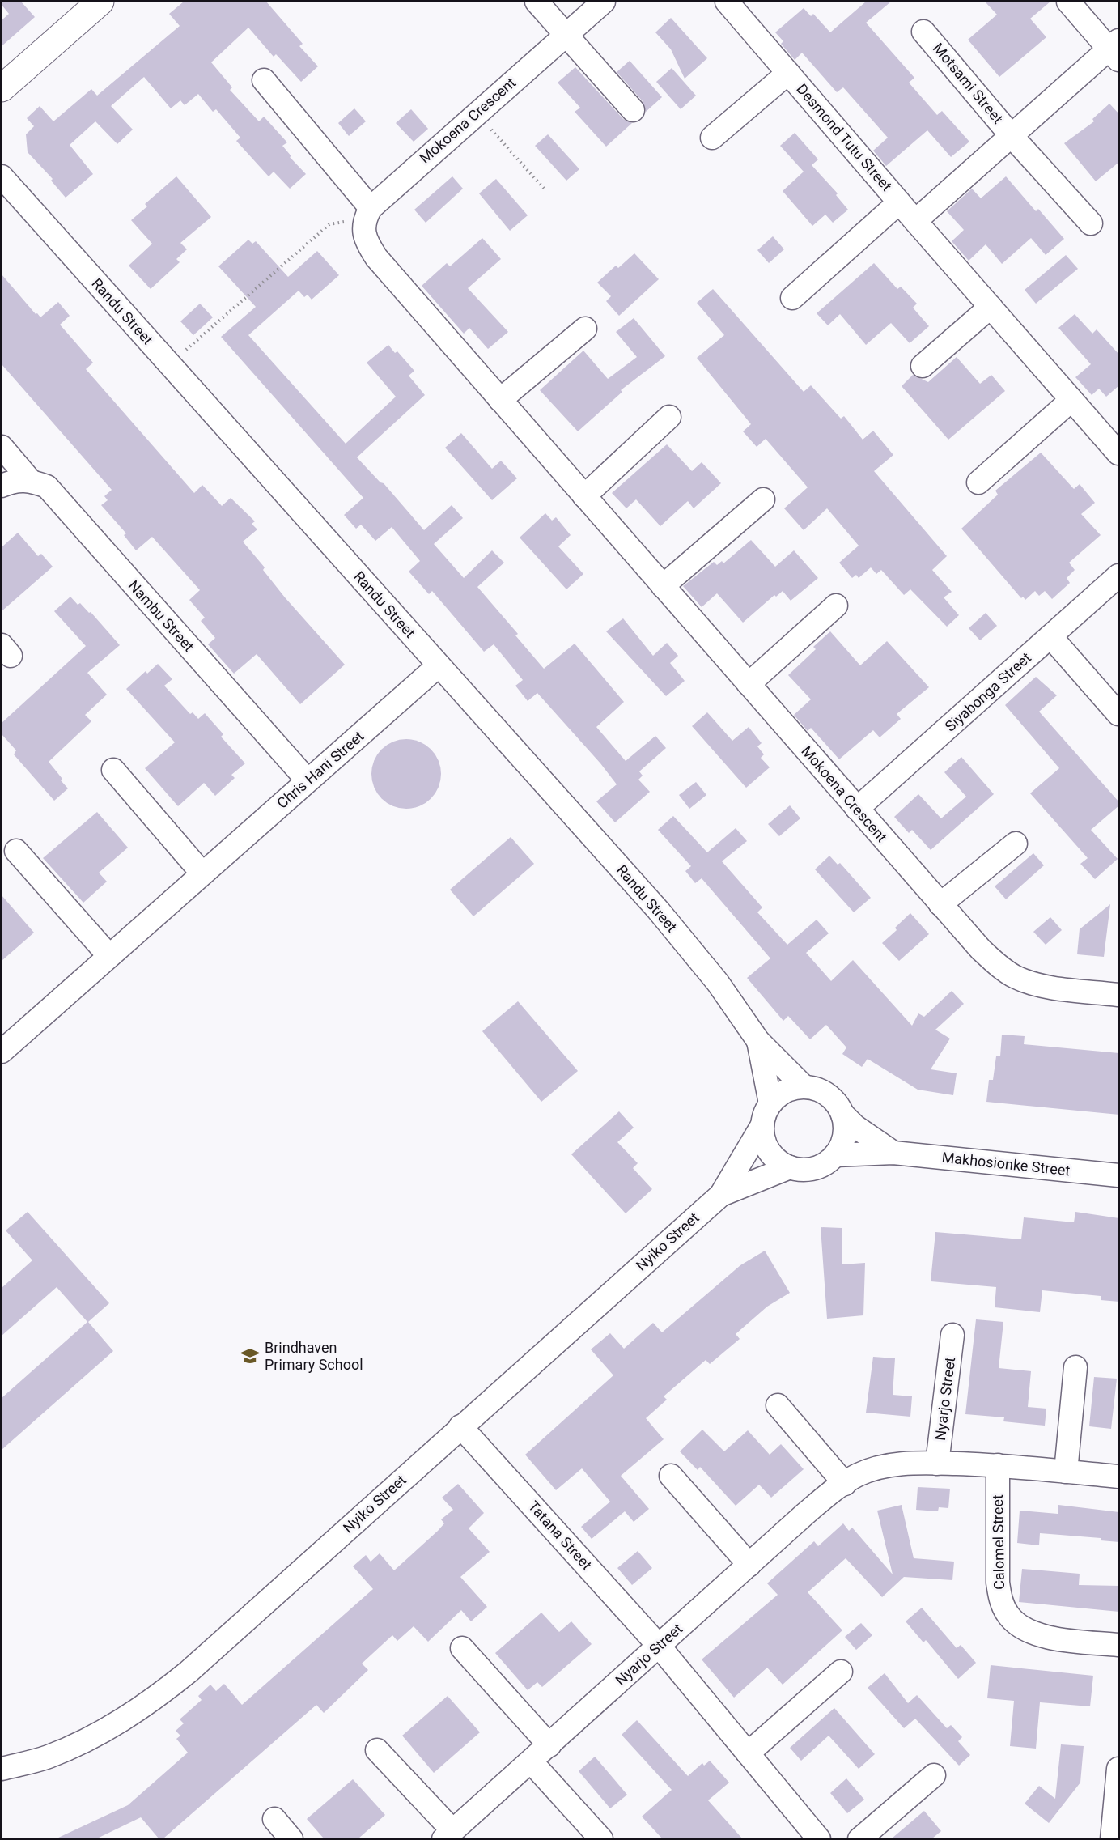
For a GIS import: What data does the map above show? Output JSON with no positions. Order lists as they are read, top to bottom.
{
  "streets": {
    "street": [
      "Motsami Street",
      "Mokoena Crescent",
      "Desmond Tutu Street",
      "Randu Street",
      "Nambu Street",
      "Siyabonga Street",
      "Chris Hani Street",
      "Makhosionke Street",
      "Nyiko Street",
      "Nyarjo Street",
      "Tatana Street",
      "Calomel Street"
    ]
  },
  "crossings": [
    ["Motsami Street", "Desmond Tutu Street"],
    ["Mokoena Crescent", "Siyabonga Street"],
    ["Randu Street", "Chris Hani Street"],
    ["Randu Street", "Makhosionke Street"],
    ["Randu Street", "Nyiko Street"],
    ["Nambu Street", "Chris Hani Street"],
    ["Makhosionke Street", "Nyiko Street"],
    ["Nyiko Street", "Tatana Street"],
    ["Nyarjo Street", "Tatana Street"],
    ["Nyarjo Street", "Calomel Street"]
  ],
  "places": {
    "school or university": ["Brindhaven Primary School"]
  }
}
